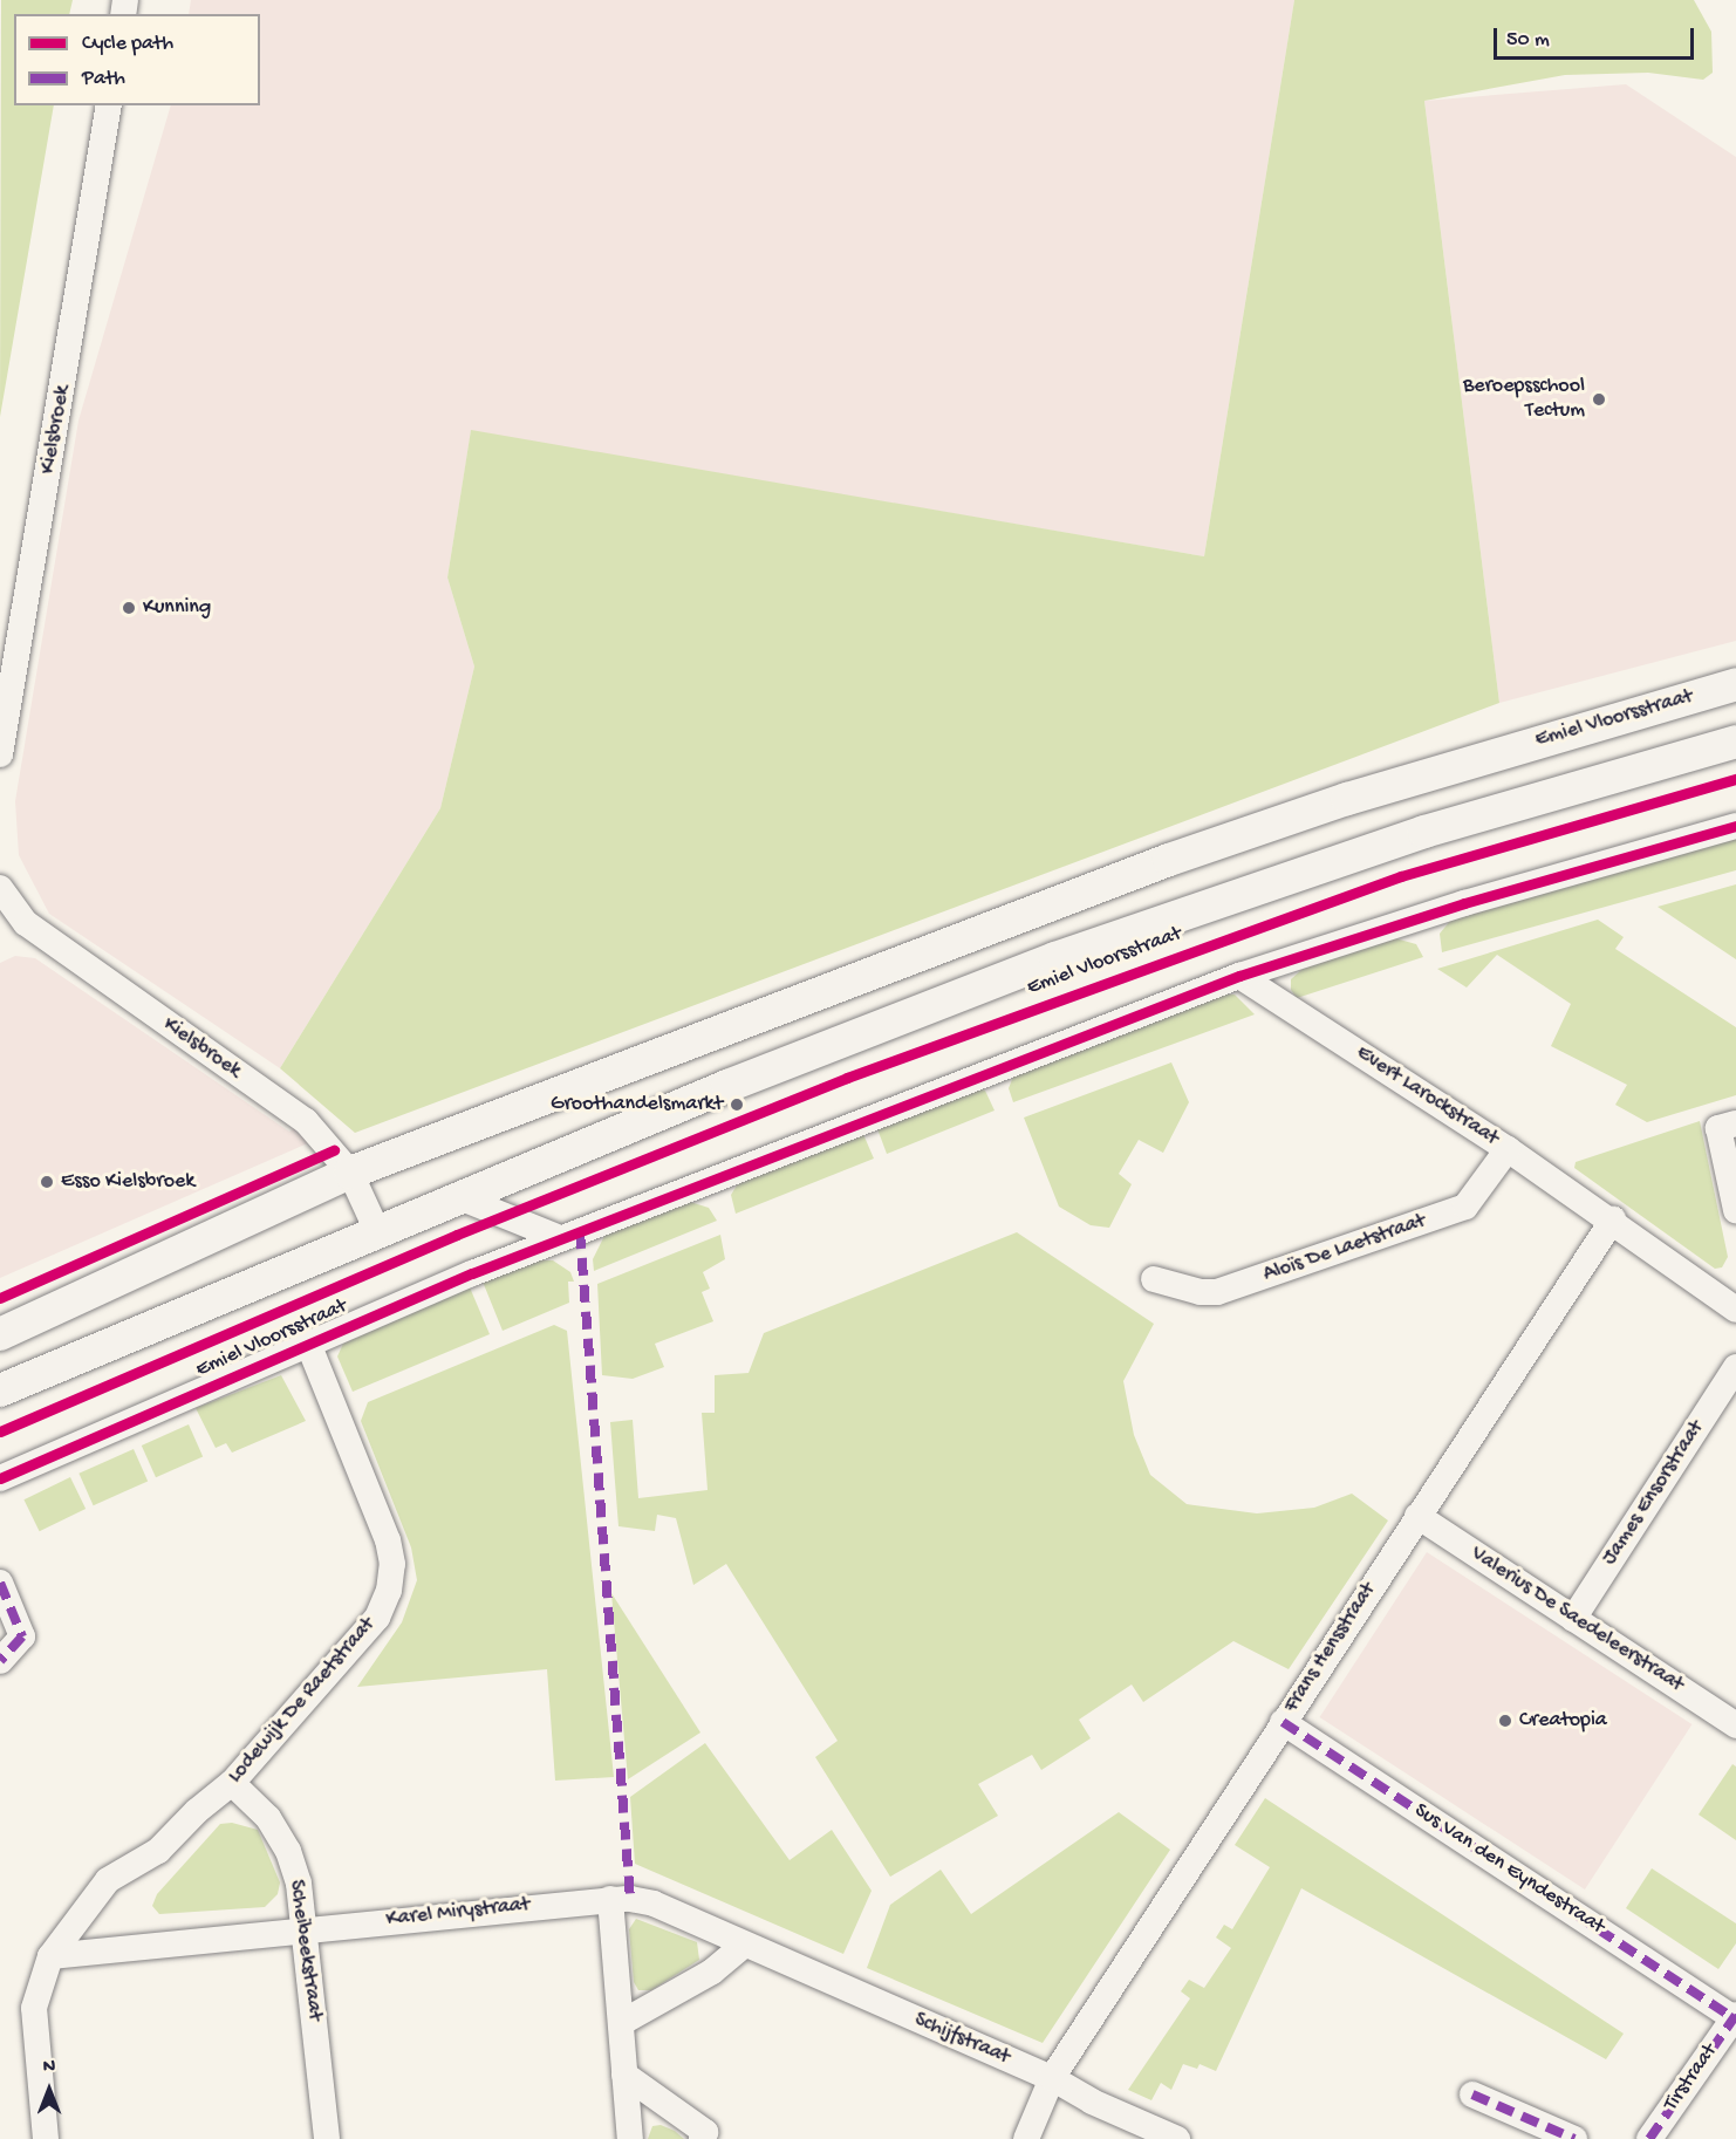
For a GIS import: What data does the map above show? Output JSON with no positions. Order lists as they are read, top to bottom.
{
  "streets": {
    "street": [
      "Kielsbroek",
      "Emiel Vloorsstraat",
      "Evert Larockstraat",
      "Aloïs De Laetstraat",
      "James Ensorstraat",
      "Valerius De Saedeleerstraat",
      "Frans Hensstraat",
      "Lodewijk De Raetstraat",
      "Sus Van den Eyndestraat",
      "Karel Mirystraat",
      "Scheibeekstraat",
      "Schijfstraat",
      "Tirstraat"
    ]
  },
  "crossings": [
    ["Kielsbroek", "Emiel Vloorsstraat"],
    ["Emiel Vloorsstraat", "Evert Larockstraat"],
    ["Emiel Vloorsstraat", "Lodewijk De Raetstraat"],
    ["Evert Larockstraat", "Aloïs De Laetstraat"],
    ["Evert Larockstraat", "Frans Hensstraat"],
    ["James Ensorstraat", "Valerius De Saedeleerstraat"],
    ["Valerius De Saedeleerstraat", "Frans Hensstraat"],
    ["Frans Hensstraat", "Sus Van den Eyndestraat"],
    ["Frans Hensstraat", "Schijfstraat"],
    ["Lodewijk De Raetstraat", "Scheibeekstraat"],
    ["Sus Van den Eyndestraat", "Tirstraat"],
    ["Karel Mirystraat", "Scheibeekstraat"],
    ["Karel Mirystraat", "Schijfstraat"]
  ],
  "places": [
    "Beroepsschool Tectum",
    "Kunning",
    "Groothandelsmarkt",
    "Esso Kielsbroek",
    "Creatopia"
  ],
  "legend": ["Cycle path", "Path"],
  "scale_bar": "50 m",
  "north": "top"
}
